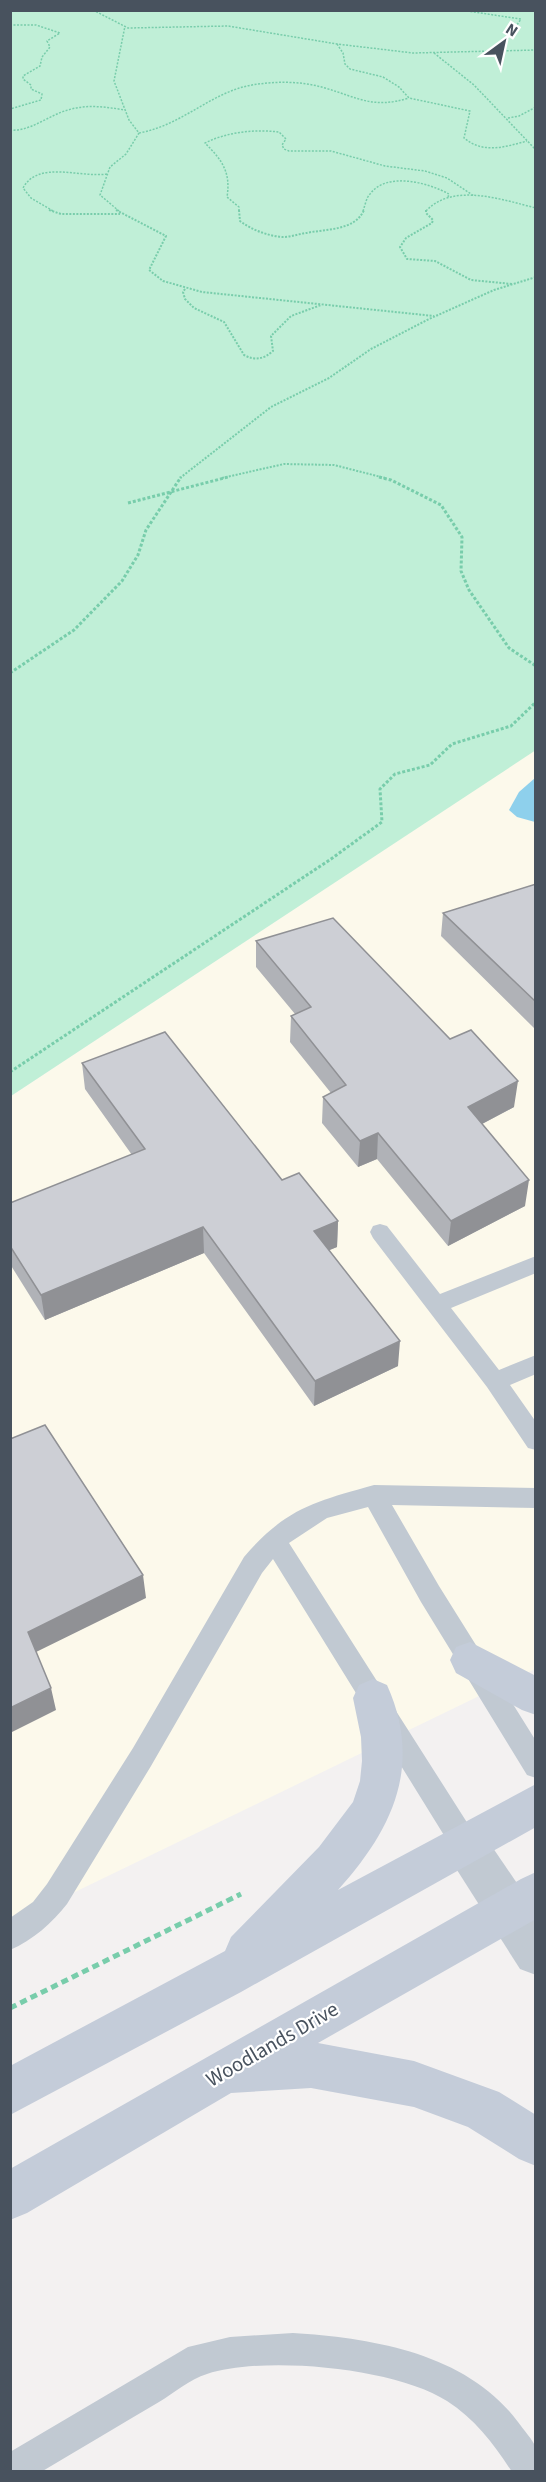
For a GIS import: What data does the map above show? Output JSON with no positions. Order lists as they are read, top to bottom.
{
  "streets": {
    "main road": ["Woodlands Drive"]
  },
  "north": "top right"
}
